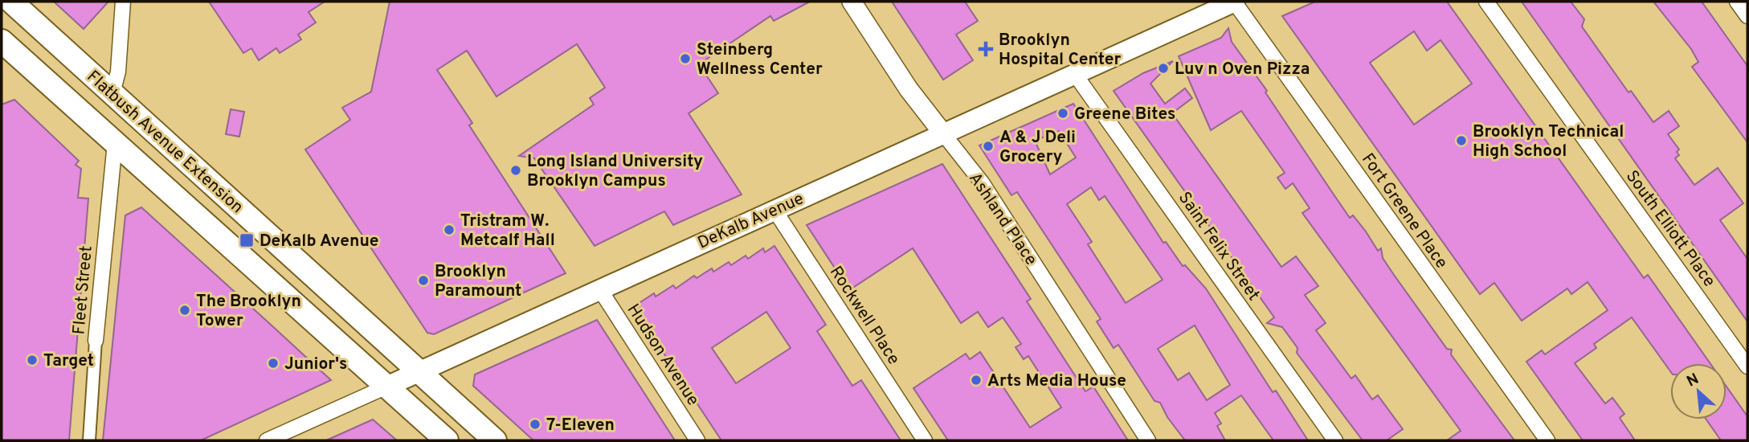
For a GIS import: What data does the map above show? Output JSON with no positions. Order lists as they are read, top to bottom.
{
  "streets": {
    "main road": ["Flatbush Avenue Extension", "DeKalb Avenue"],
    "street": [
      "Fort Greene Place",
      "Ashland Place",
      "South Elliott Place",
      "Saint Felix Street",
      "Fleet Street",
      "Rockwell Place",
      "Hudson Avenue"
    ]
  },
  "crossings": [
    ["Flatbush Avenue Extension", "DeKalb Avenue"],
    ["Flatbush Avenue Extension", "Fleet Street"],
    ["Fort Greene Place", "DeKalb Avenue"],
    ["Ashland Place", "DeKalb Avenue"],
    ["DeKalb Avenue", "Saint Felix Street"],
    ["DeKalb Avenue", "Rockwell Place"],
    ["DeKalb Avenue", "Hudson Avenue"]
  ],
  "places": {
    "health": ["Brooklyn Hospital Center"],
    "other": [
      "Steinberg Wellness Center",
      "Luv n Oven Pizza",
      "Greene Bites",
      "Brooklyn Technical High School",
      "A & J Deli Grocery",
      "Long Island University Brooklyn Campus",
      "Tristram W. Metcalf Hall",
      "Brooklyn Paramount",
      "The Brooklyn Tower",
      "Target",
      "Junior's",
      "Arts Media House",
      "7-Eleven"
    ],
    "transit": ["DeKalb Avenue"]
  },
  "north": "top left"
}
